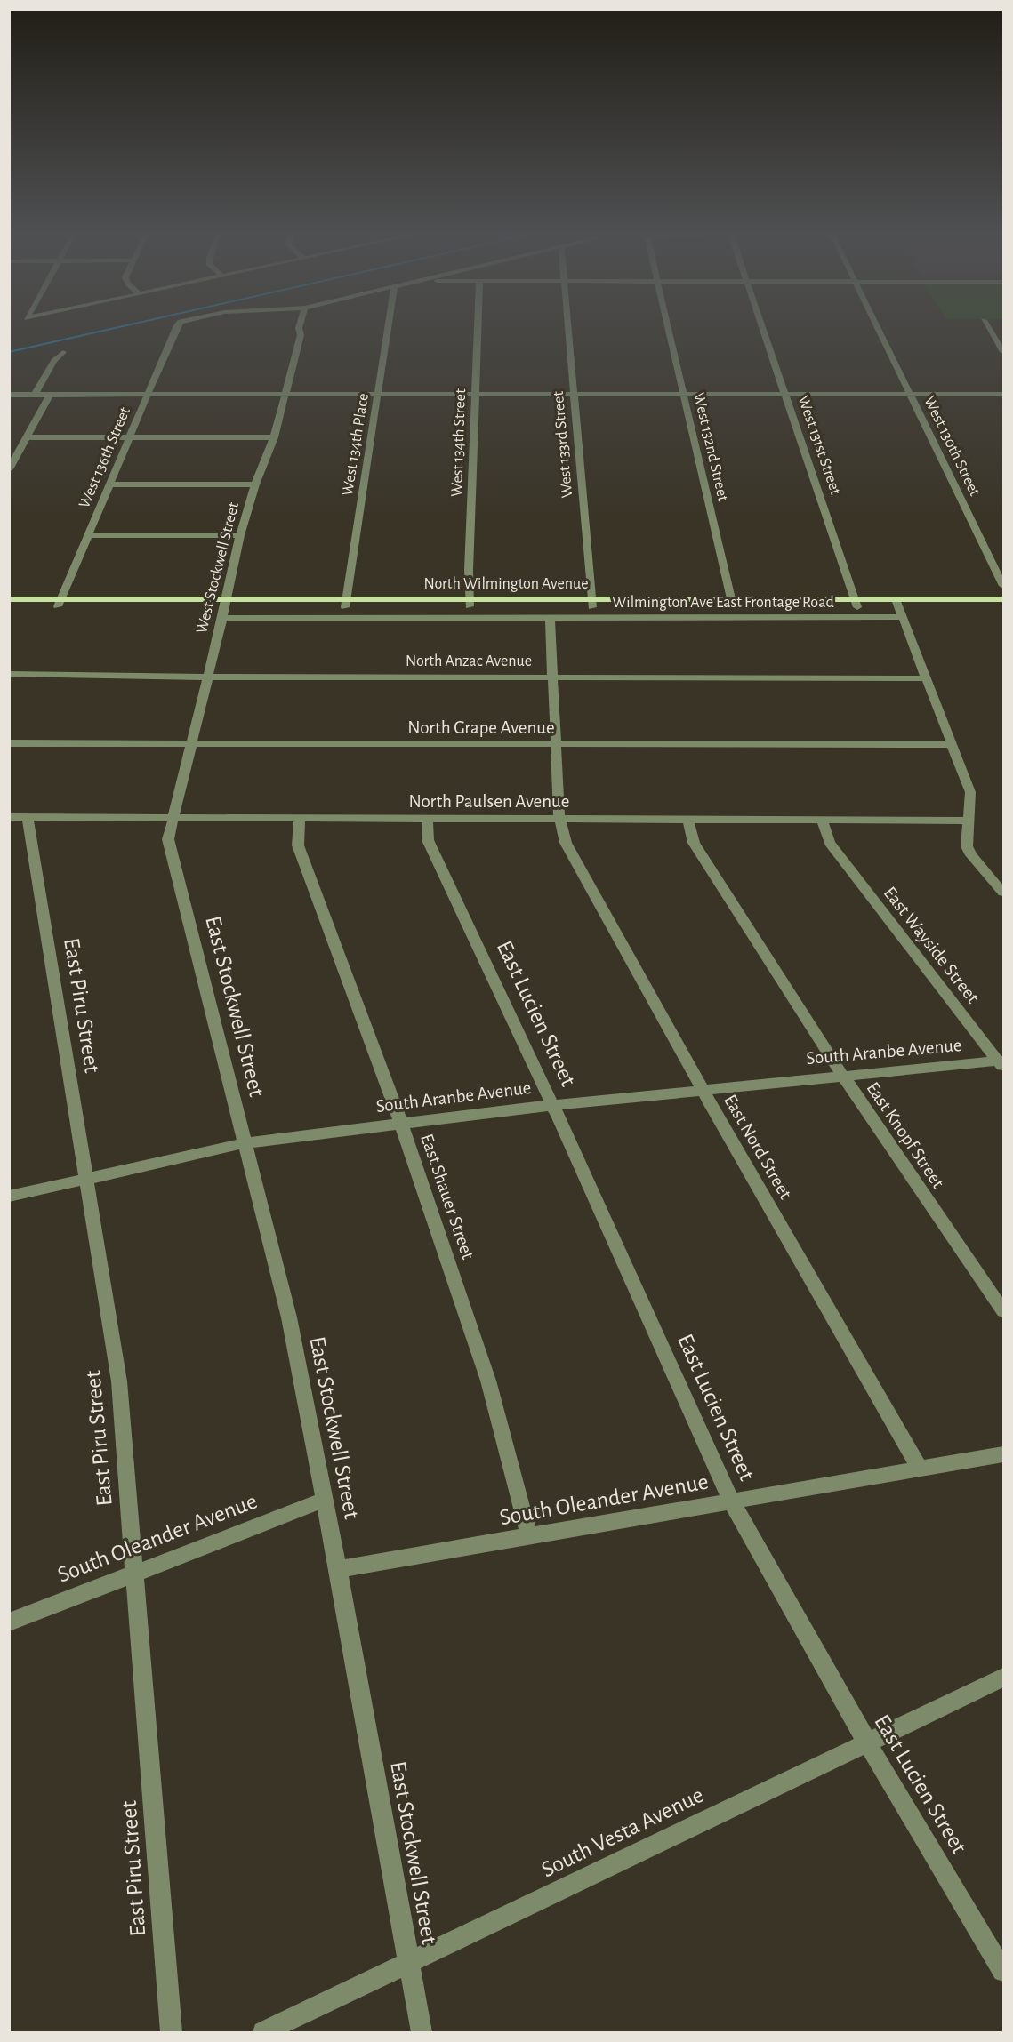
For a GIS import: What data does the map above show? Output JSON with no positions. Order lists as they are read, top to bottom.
{
  "streets": {
    "main road": ["North Wilmington Avenue"],
    "street": [
      "West 134th Street",
      "West 134th Place",
      "West 133rd Street",
      "West 131st Street",
      "West 130th Street",
      "West 132nd Street",
      "West 136th Street",
      "West Stockwell Street",
      "Wilmington Ave East Frontage Road",
      "North Anzac Avenue",
      "North Grape Avenue",
      "North Paulsen Avenue",
      "East Wayside Street",
      "East Piru Street",
      "East Stockwell Street",
      "East Lucien Street",
      "South Aranbe Avenue",
      "East Knopf Street",
      "East Nord Street",
      "East Shauer Street",
      "South Oleander Avenue",
      "South Vesta Avenue"
    ]
  },
  "crossings": [
    ["West 134th Street", "North Wilmington Avenue"],
    ["West 134th Place", "North Wilmington Avenue"],
    ["West 133rd Street", "North Wilmington Avenue"],
    ["West 131st Street", "North Wilmington Avenue"],
    ["West 132nd Street", "North Wilmington Avenue"],
    ["West 136th Street", "North Wilmington Avenue"],
    ["West Stockwell Street", "North Wilmington Avenue"],
    ["West Stockwell Street", "Wilmington Ave East Frontage Road"],
    ["West Stockwell Street", "North Anzac Avenue"],
    ["West Stockwell Street", "North Grape Avenue"],
    ["West Stockwell Street", "North Paulsen Avenue"],
    ["West Stockwell Street", "East Stockwell Street"],
    ["North Wilmington Avenue", "Wilmington Ave East Frontage Road"],
    ["Wilmington Ave East Frontage Road", "East Nord Street"],
    ["North Anzac Avenue", "East Nord Street"],
    ["North Grape Avenue", "East Nord Street"],
    ["North Paulsen Avenue", "East Wayside Street"],
    ["North Paulsen Avenue", "East Piru Street"],
    ["North Paulsen Avenue", "East Lucien Street"],
    ["North Paulsen Avenue", "East Knopf Street"],
    ["North Paulsen Avenue", "East Nord Street"],
    ["North Paulsen Avenue", "East Shauer Street"],
    ["East Wayside Street", "South Aranbe Avenue"],
    ["East Piru Street", "South Aranbe Avenue"],
    ["East Piru Street", "South Oleander Avenue"],
    ["East Stockwell Street", "South Aranbe Avenue"],
    ["East Stockwell Street", "South Oleander Avenue"],
    ["East Stockwell Street", "South Vesta Avenue"],
    ["East Lucien Street", "South Aranbe Avenue"],
    ["East Lucien Street", "South Oleander Avenue"],
    ["East Lucien Street", "South Vesta Avenue"],
    ["South Aranbe Avenue", "East Knopf Street"],
    ["South Aranbe Avenue", "East Nord Street"],
    ["South Aranbe Avenue", "East Shauer Street"],
    ["East Nord Street", "South Oleander Avenue"],
    ["East Shauer Street", "South Oleander Avenue"]
  ]
}
